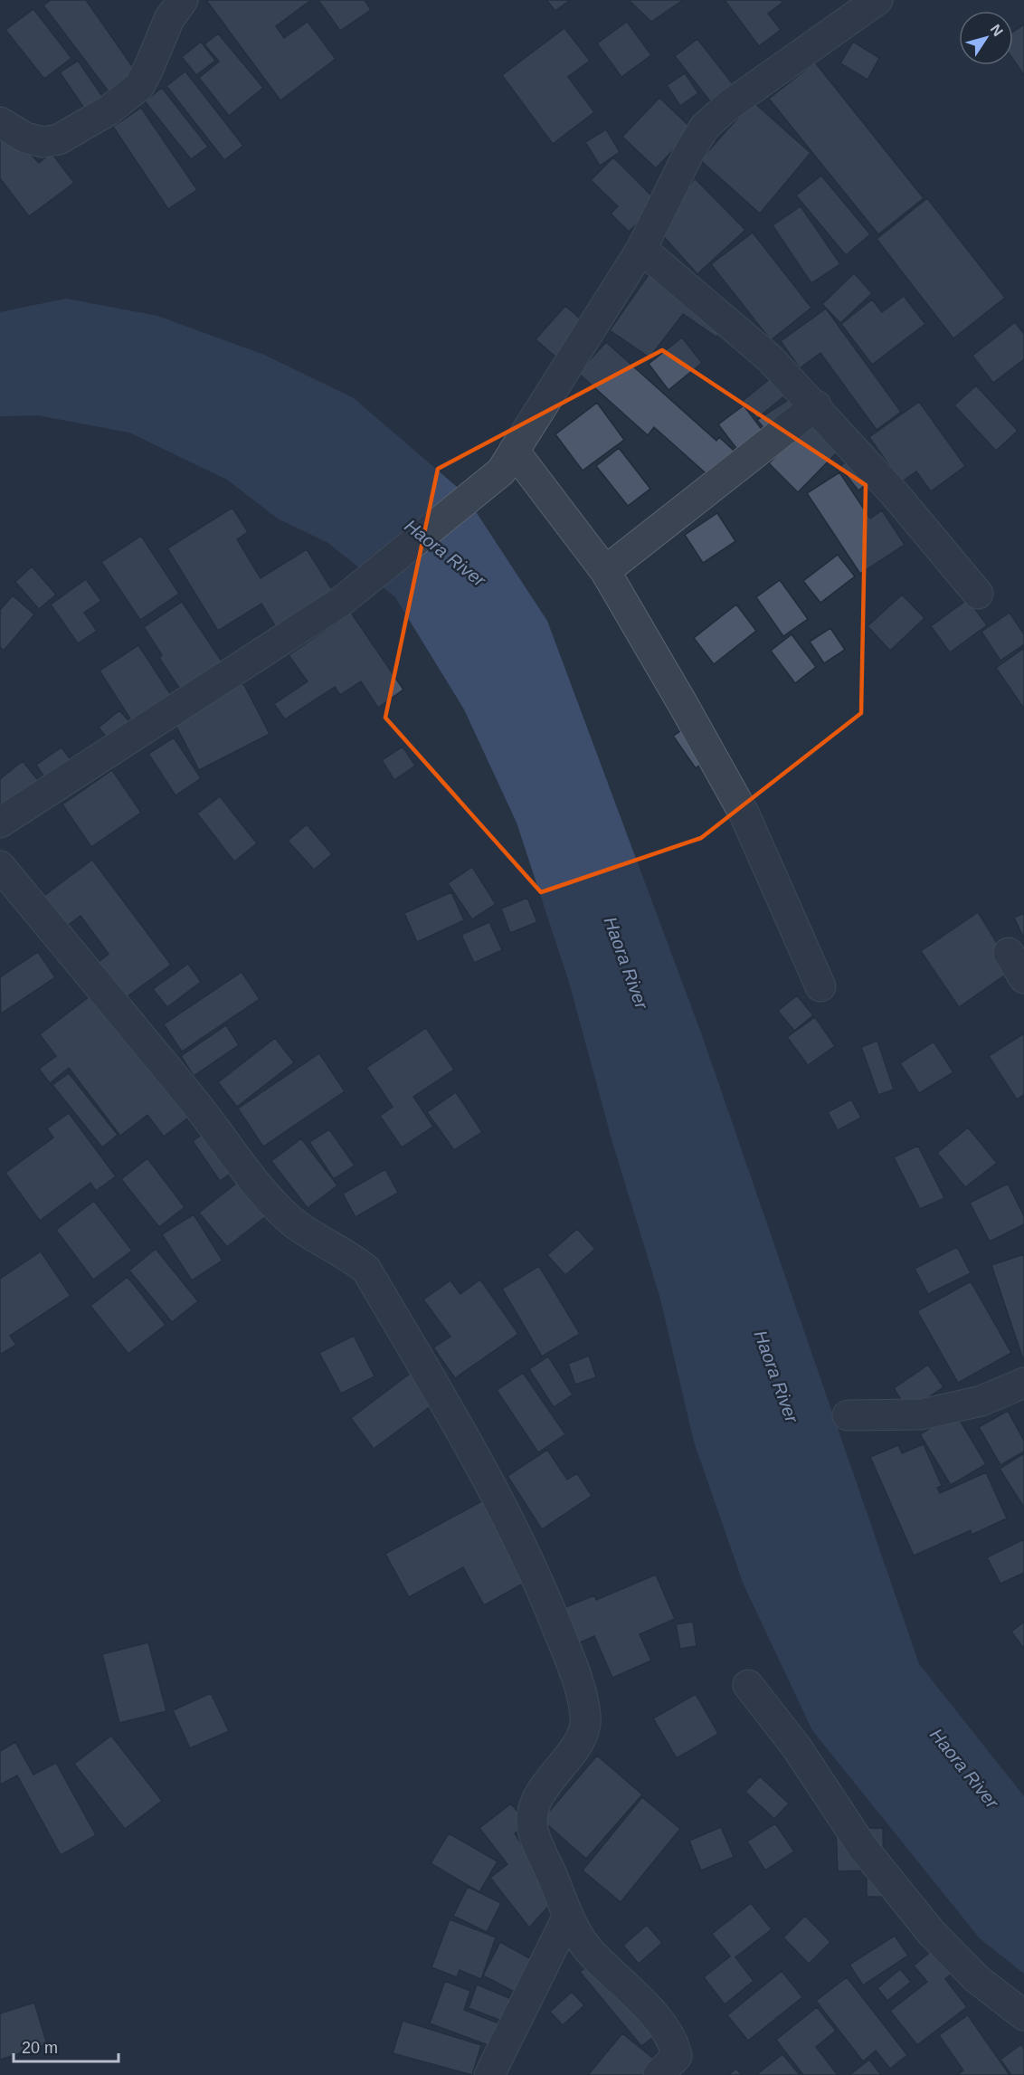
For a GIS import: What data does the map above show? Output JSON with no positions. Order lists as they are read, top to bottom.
{
  "water": ["Haora River"],
  "scale_bar": "20 m",
  "north": "top right"
}
